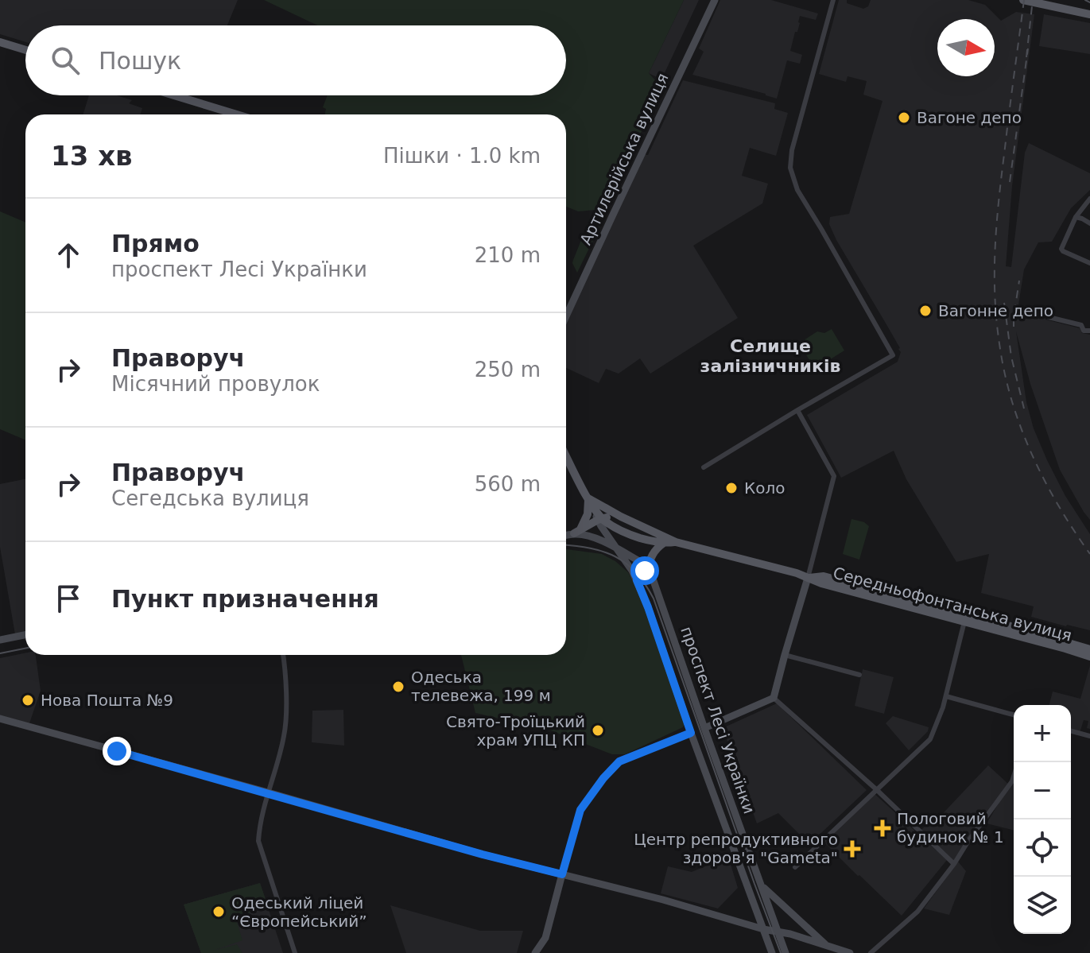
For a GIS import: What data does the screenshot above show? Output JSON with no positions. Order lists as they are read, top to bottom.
{
  "streets": {
    "main road": ["Артилерійська вулиця", "Середньофонтанська вулиця", "проспект Лесі Українки"]
  },
  "crossings": [
    ["Середньофонтанська вулиця", "проспект Лесі Українки"]
  ],
  "districts": ["Селище залізничників"],
  "places": {
    "other": [
      "Вагоне депо",
      "Вагонне депо",
      "Коло",
      "Одеська телевежа, 199 м",
      "Нова Пошта №9",
      "Свято-Троїцький храм УПЦ КП",
      "Одеський ліцей “Європейський”"
    ],
    "health": ["Пологовий будинок № 1", "Центр репродуктивного здоров'я \"Gameta\""]
  },
  "north": "right",
  "page": {
    "search": "Пошук",
    "heading": ["13 хв", "Пішки · 1.0 km"],
    "list": [
      ["Прямо", "проспект Лесі Українки", "210 m"],
      ["Праворуч", "Місячний провулок", "250 m"],
      ["Праворуч", "Сегедська вулиця", "560 m"],
      "Пункт призначення"
    ],
    "map_buttons": ["+", "−"]
  }
}
